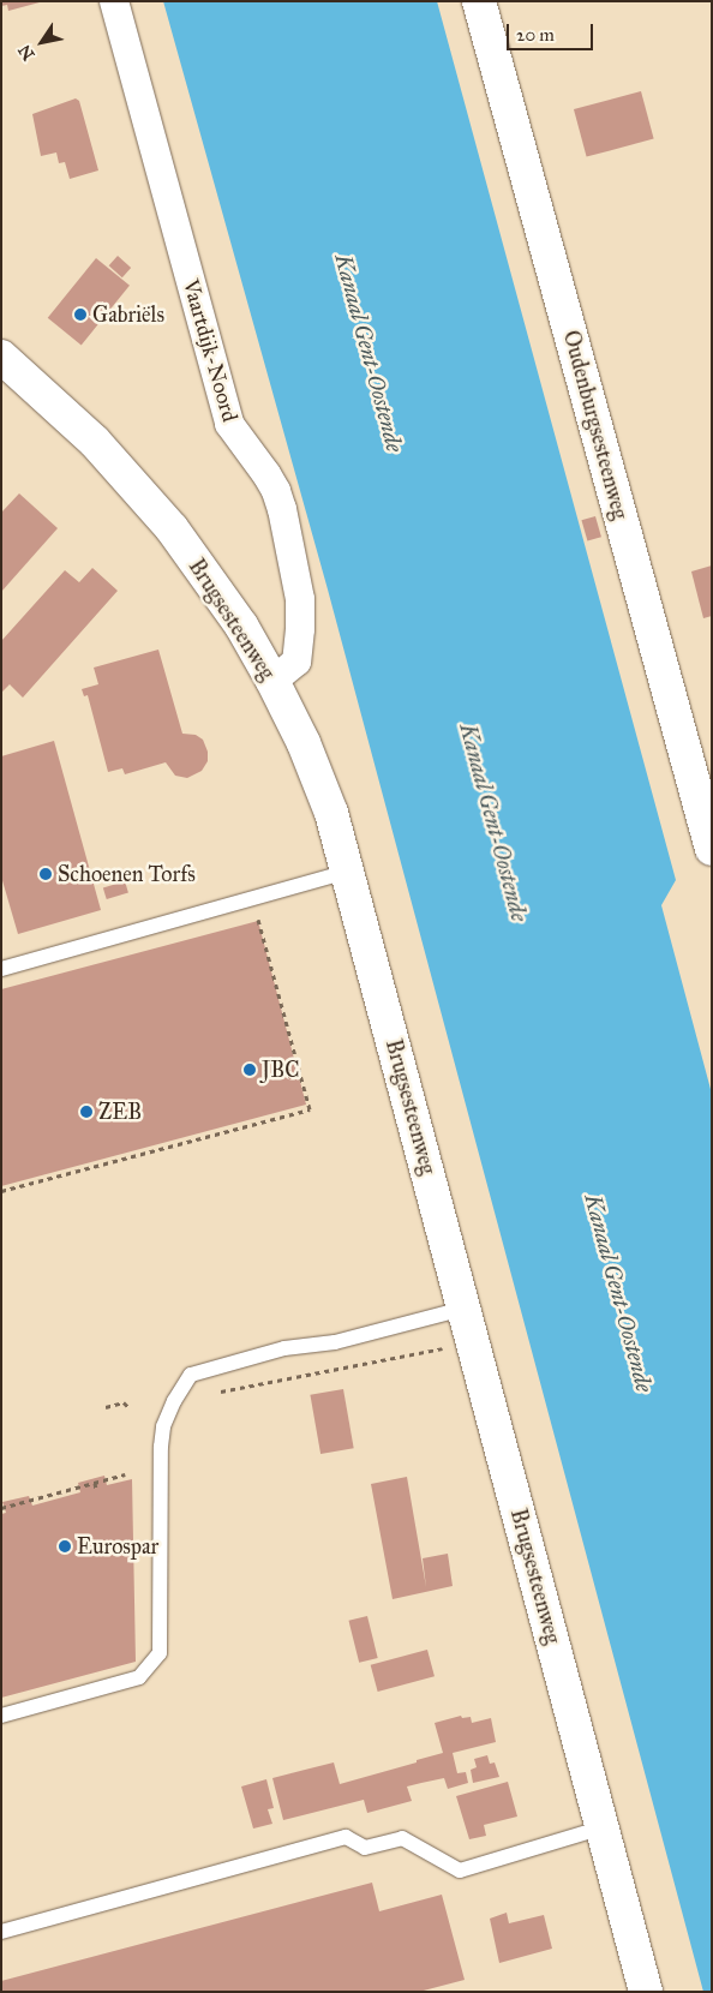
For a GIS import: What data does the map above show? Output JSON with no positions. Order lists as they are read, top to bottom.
{
  "streets": {
    "main road": ["Oudenburgsesteenweg", "Brugsesteenweg"],
    "street": ["Vaartdijk-Noord"]
  },
  "crossings": [
    ["Vaartdijk-Noord", "Brugsesteenweg"]
  ],
  "water": ["Kanaal Gent-Oostende"],
  "places": [
    "Gabriëls",
    "Schoenen Torfs",
    "JBC",
    "ZEB",
    "Eurospar"
  ],
  "scale_bar": "20 m",
  "north": "bottom left"
}
